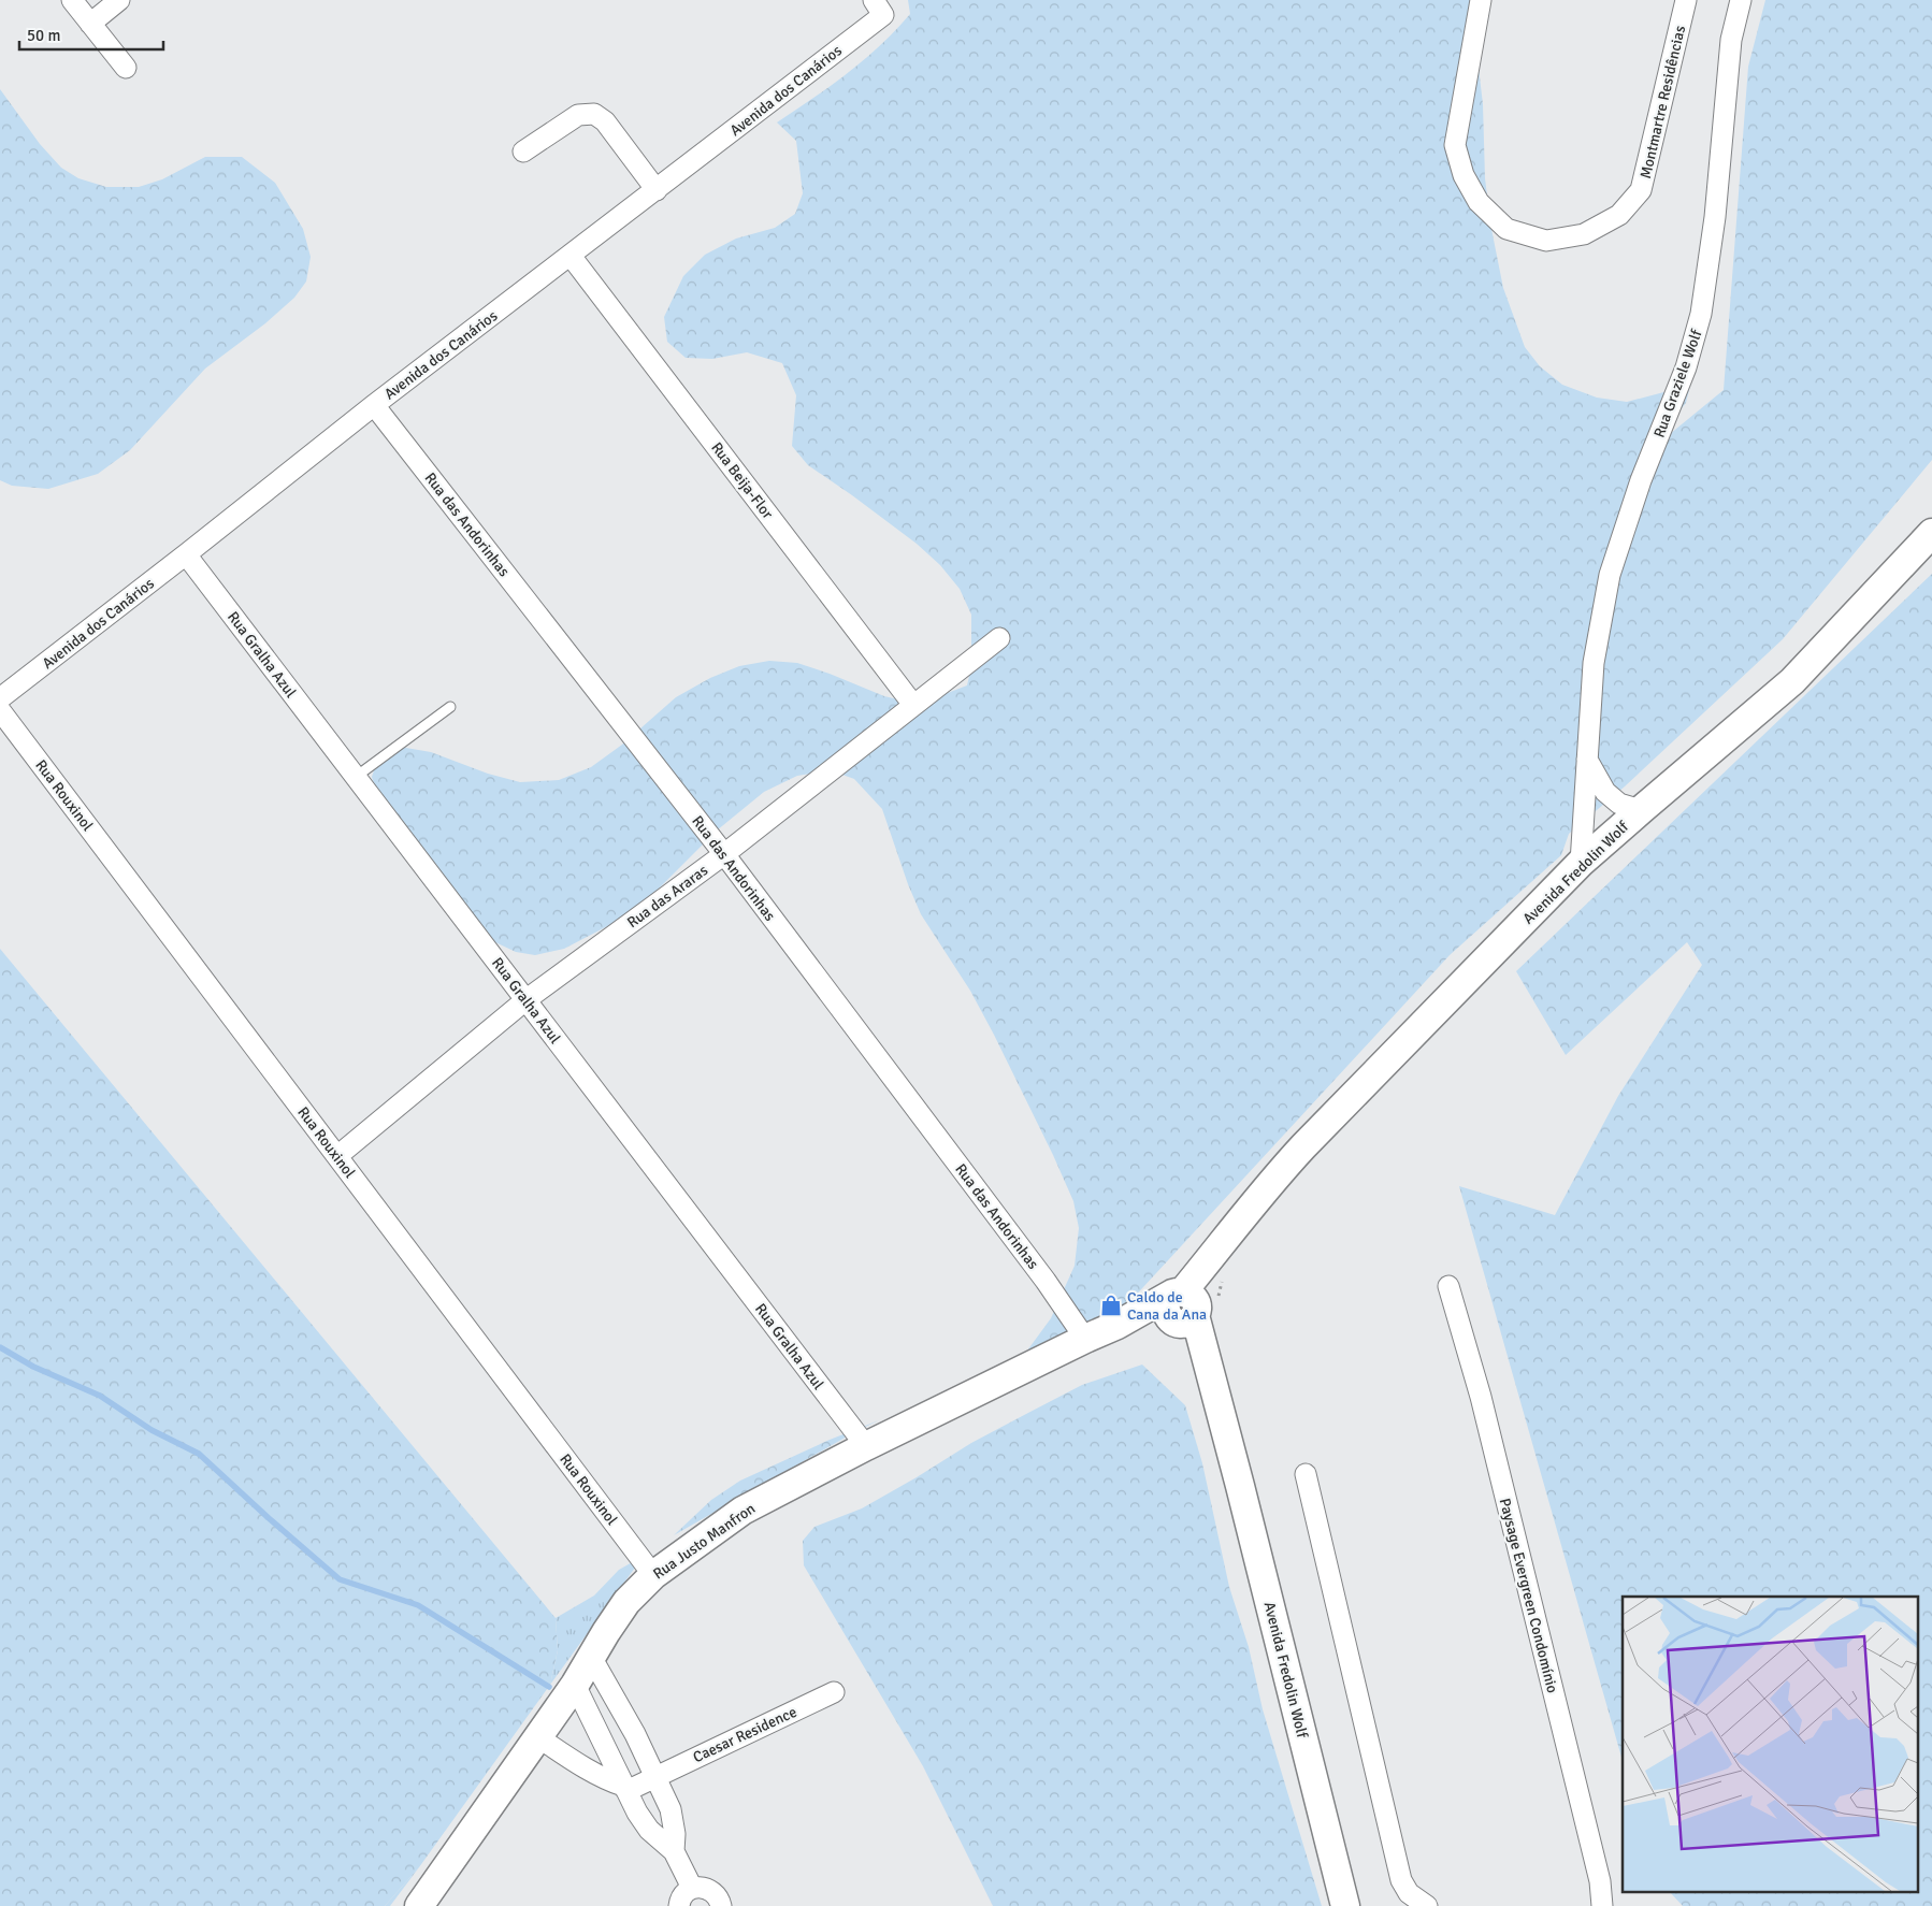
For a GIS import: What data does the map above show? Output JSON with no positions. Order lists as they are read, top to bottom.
{
  "streets": {
    "main road": ["Avenida Fredolin Wolf", "Rua Justo Manfron"],
    "street": [
      "Avenida dos Canários",
      "Montmartre Residências",
      "Rua Graziele Wolf",
      "Rua Beija-Flor",
      "Rua das Andorinhas",
      "Rua Gralha Azul",
      "Rua Rouxinol",
      "Rua das Araras",
      "Paysage Evergreen Condomínio",
      "Caesar Residence"
    ]
  },
  "crossings": [
    ["Avenida dos Canários", "Rua Beija-Flor"],
    ["Avenida dos Canários", "Rua das Andorinhas"],
    ["Avenida dos Canários", "Rua Gralha Azul"],
    ["Rua Graziele Wolf", "Avenida Fredolin Wolf"],
    ["Rua Beija-Flor", "Rua das Araras"],
    ["Rua das Andorinhas", "Rua das Araras"],
    ["Rua das Andorinhas", "Rua Justo Manfron"],
    ["Rua Gralha Azul", "Rua das Araras"],
    ["Rua Gralha Azul", "Rua Justo Manfron"],
    ["Rua Rouxinol", "Rua das Araras"],
    ["Rua Rouxinol", "Rua Justo Manfron"],
    ["Avenida Fredolin Wolf", "Rua Justo Manfron"]
  ],
  "places": {
    "shop": ["Caldo de Cana da Ana"]
  },
  "scale_bar": "50 m"
}
